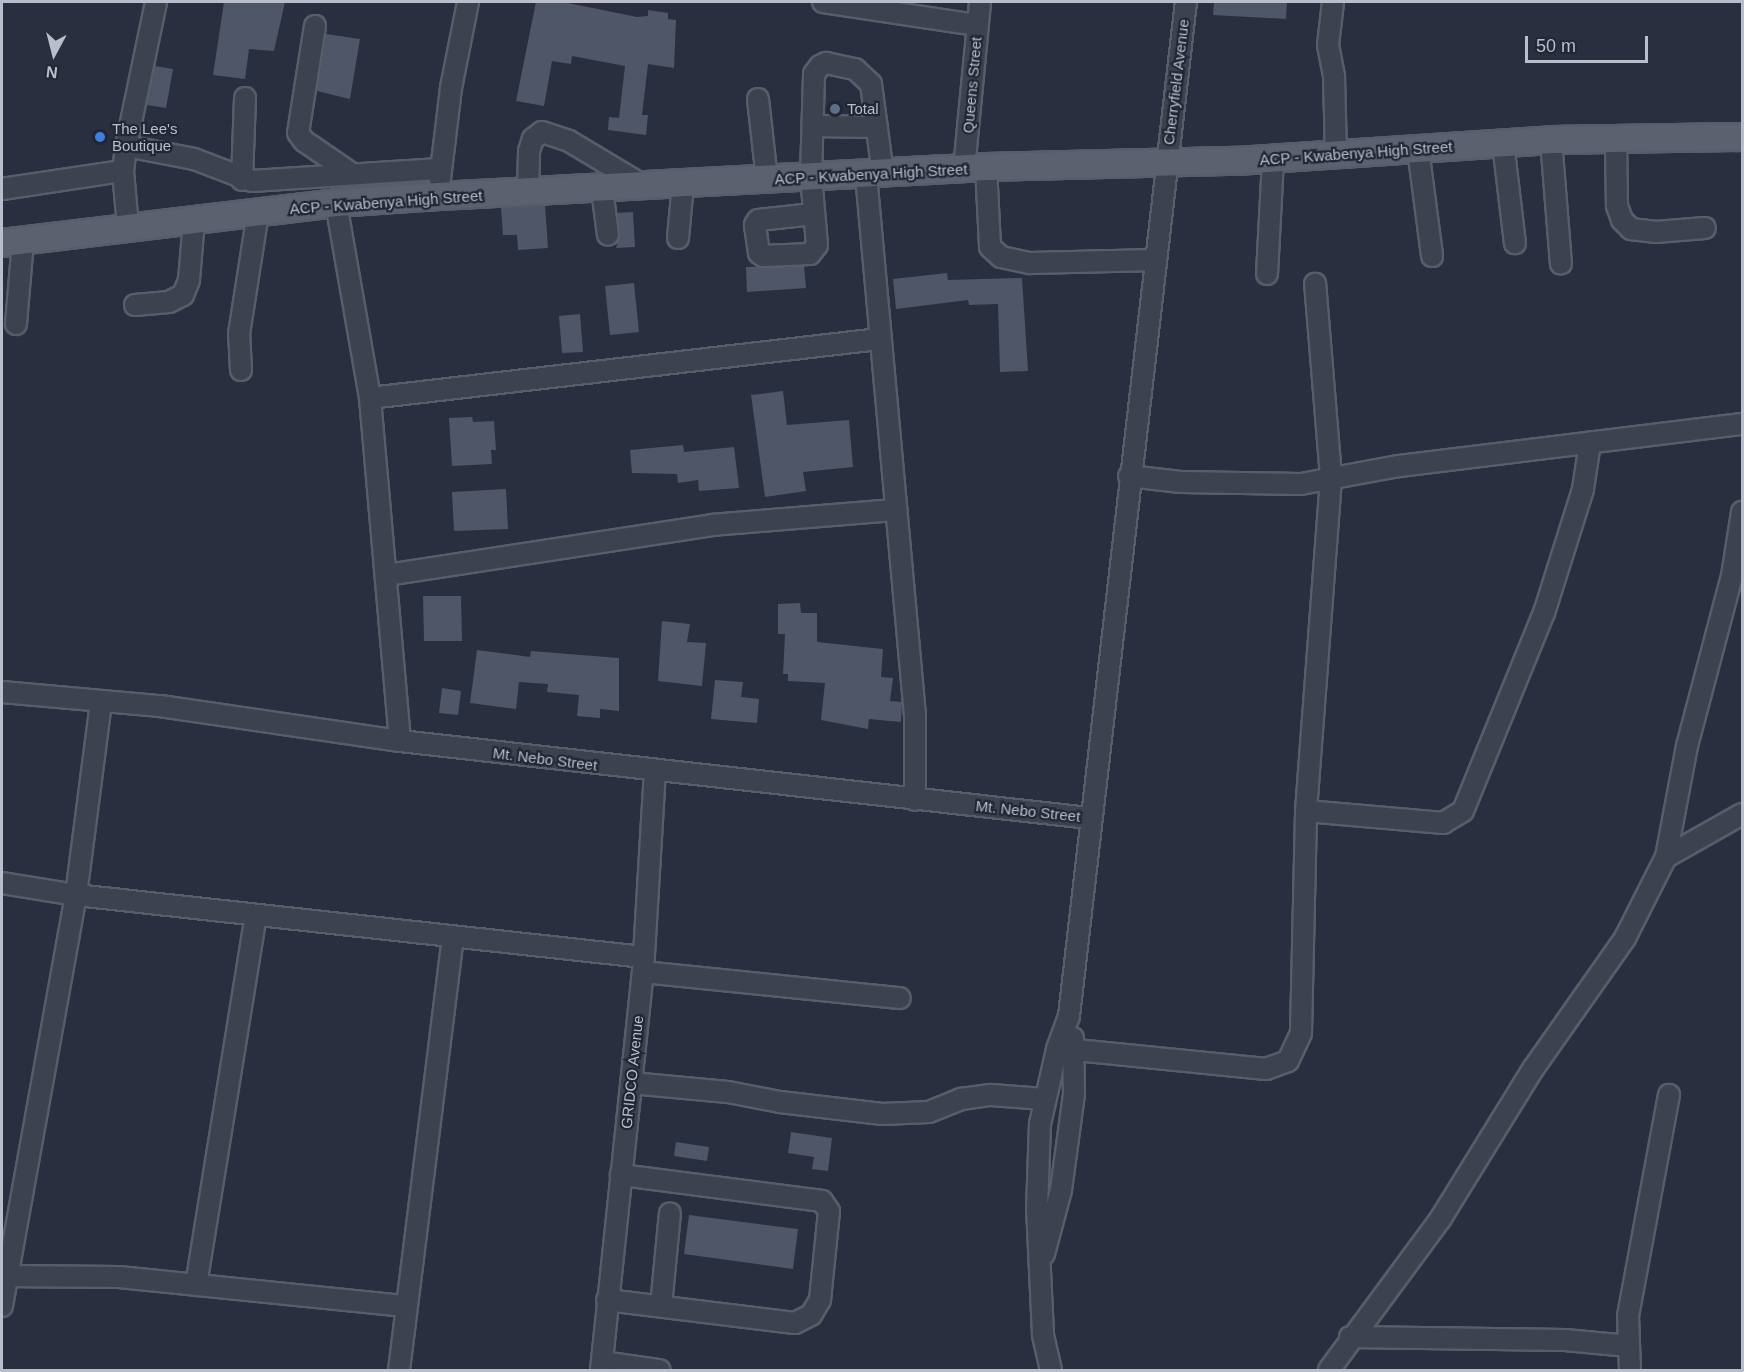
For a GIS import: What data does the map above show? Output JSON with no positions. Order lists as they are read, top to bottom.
{
  "streets": {
    "main road": ["ACP - Kwabenya High Street"],
    "street": [
      "Cherryfield Avenue",
      "Queens Street",
      "Mt. Nebo Street",
      "GRIDCO Avenue"
    ]
  },
  "crossings": [
    ["Cherryfield Avenue", "Queens Street"],
    ["Cherryfield Avenue", "ACP - Kwabenya High Street"],
    ["Cherryfield Avenue", "Mt. Nebo Street"],
    ["Queens Street", "ACP - Kwabenya High Street"],
    ["Mt. Nebo Street", "GRIDCO Avenue"]
  ],
  "places": ["Total", "The Lee's Boutique"],
  "scale_bar": "50 m",
  "north": "bottom"
}
